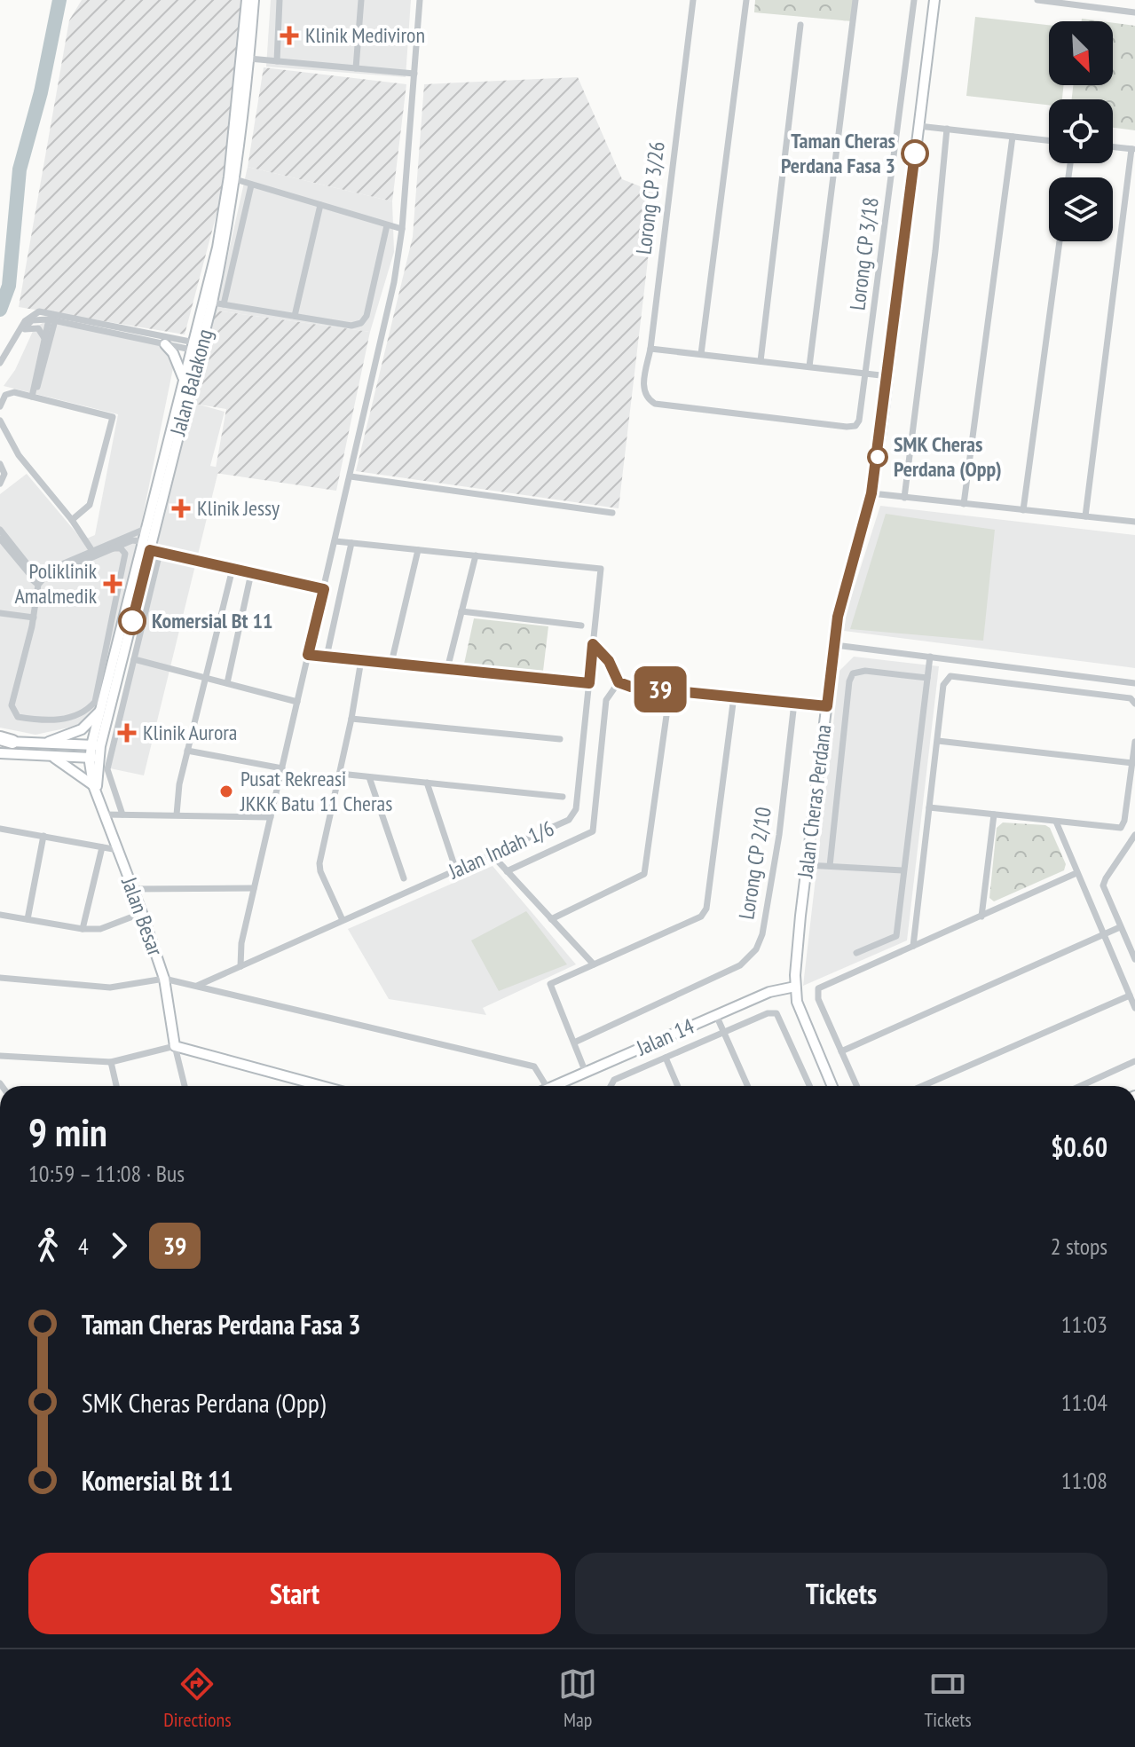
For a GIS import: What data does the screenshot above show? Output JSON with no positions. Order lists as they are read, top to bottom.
{
  "streets": {
    "street": [
      "Lorong CP 3/26",
      "Lorong CP 3/18",
      "Jalan Balakong",
      "Jalan Cheras Perdana",
      "Jalan Indah 1/6",
      "Lorong CP 2/10",
      "Jalan Besar",
      "Jalan 14"
    ]
  },
  "crossings": [
    ["Lorong CP 3/26", "Lorong CP 3/18"],
    ["Jalan Cheras Perdana", "Jalan 14"]
  ],
  "places": {
    "health": [
      "Klinik Mediviron",
      "Klinik Jessy",
      "Poliklinik Amalmedik",
      "Klinik Aurora"
    ],
    "other": [
      "Taman Cheras Perdana Fasa 3",
      "SMK Cheras Perdana (Opp)",
      "Komersial Bt 11",
      "Pusat Rekreasi JKKK Batu 11 Cheras"
    ]
  },
  "lines": ["bus line 39"],
  "north": "bottom right",
  "page": {
    "on_map": "39",
    "heading": ["9 min", "10:59 – 11:08 · Bus", "$0.60"],
    "legs": ["4", "39", "2 stops"],
    "list": [
      {
        "name": "Taman Cheras Perdana Fasa 3",
        "value": "11:03"
      },
      {
        "name": "SMK Cheras Perdana (Opp)",
        "value": "11:04"
      },
      {
        "name": "Komersial Bt 11",
        "value": "11:08"
      }
    ],
    "buttons": ["Start", "Tickets"],
    "tabs": ["Directions", "Map", "Tickets"]
  }
}
